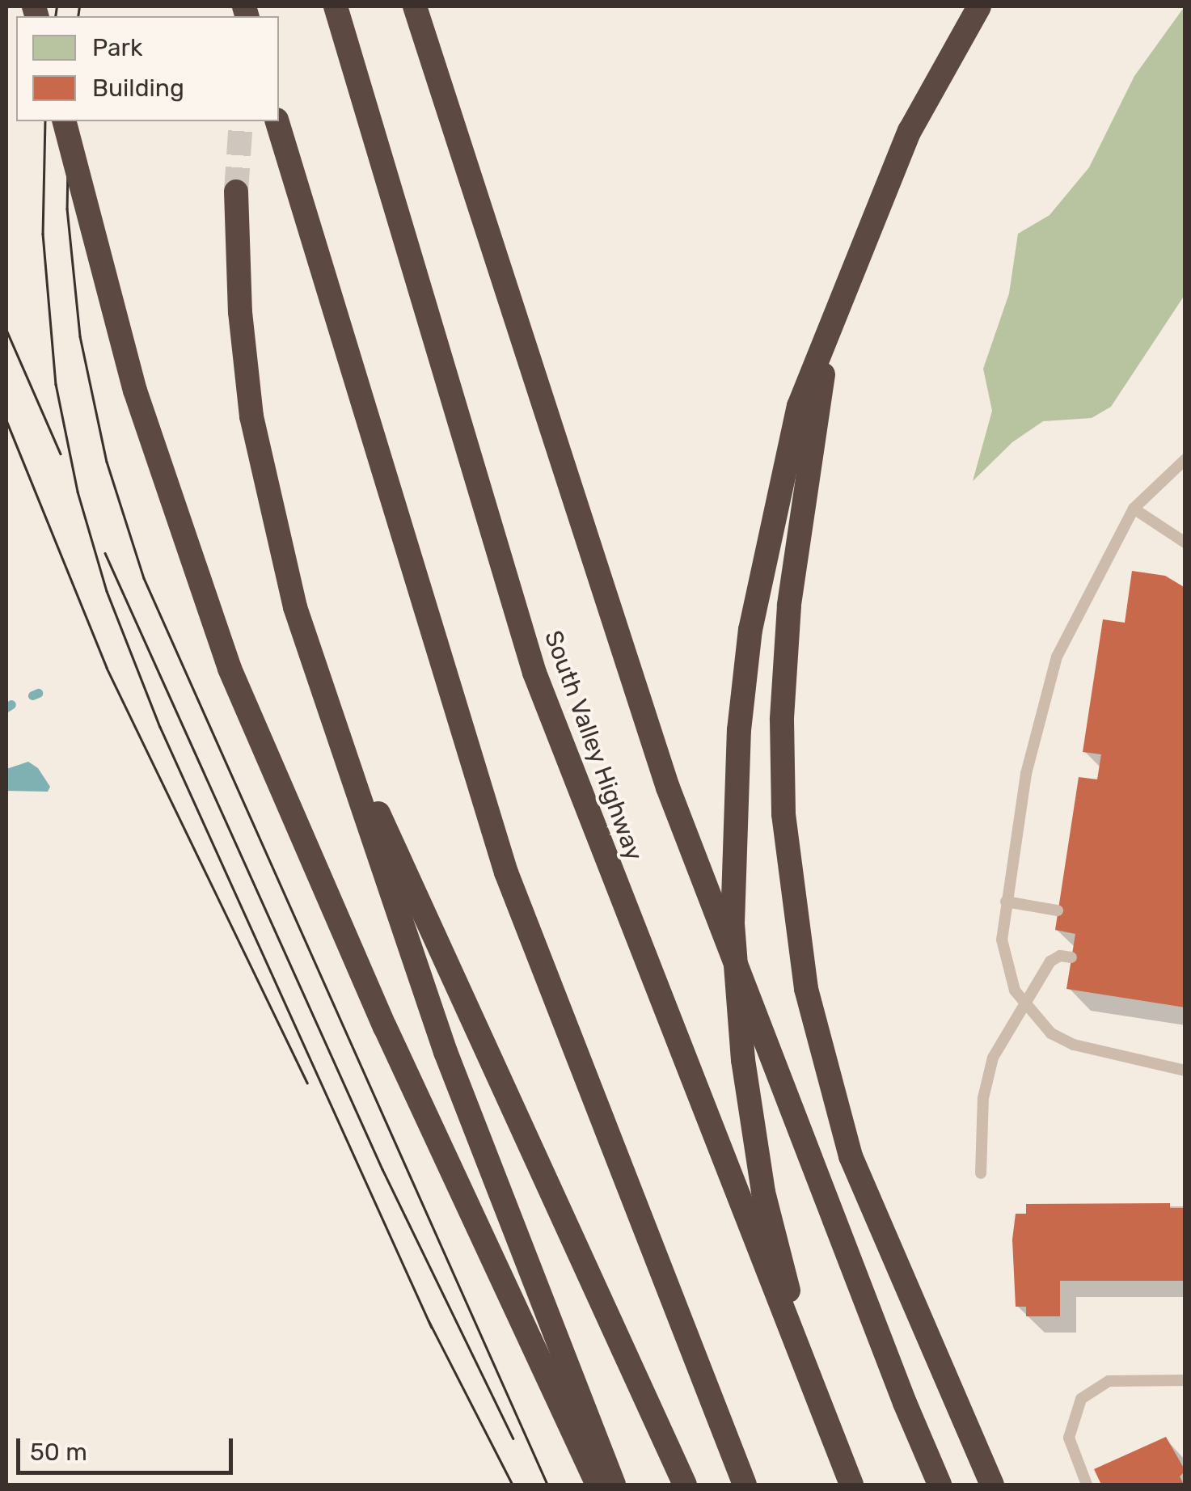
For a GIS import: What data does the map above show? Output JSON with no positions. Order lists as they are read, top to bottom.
{
  "streets": {
    "highway": ["South Valley Highway"]
  },
  "legend": ["Park", "Building"],
  "scale_bar": "50 m"
}
